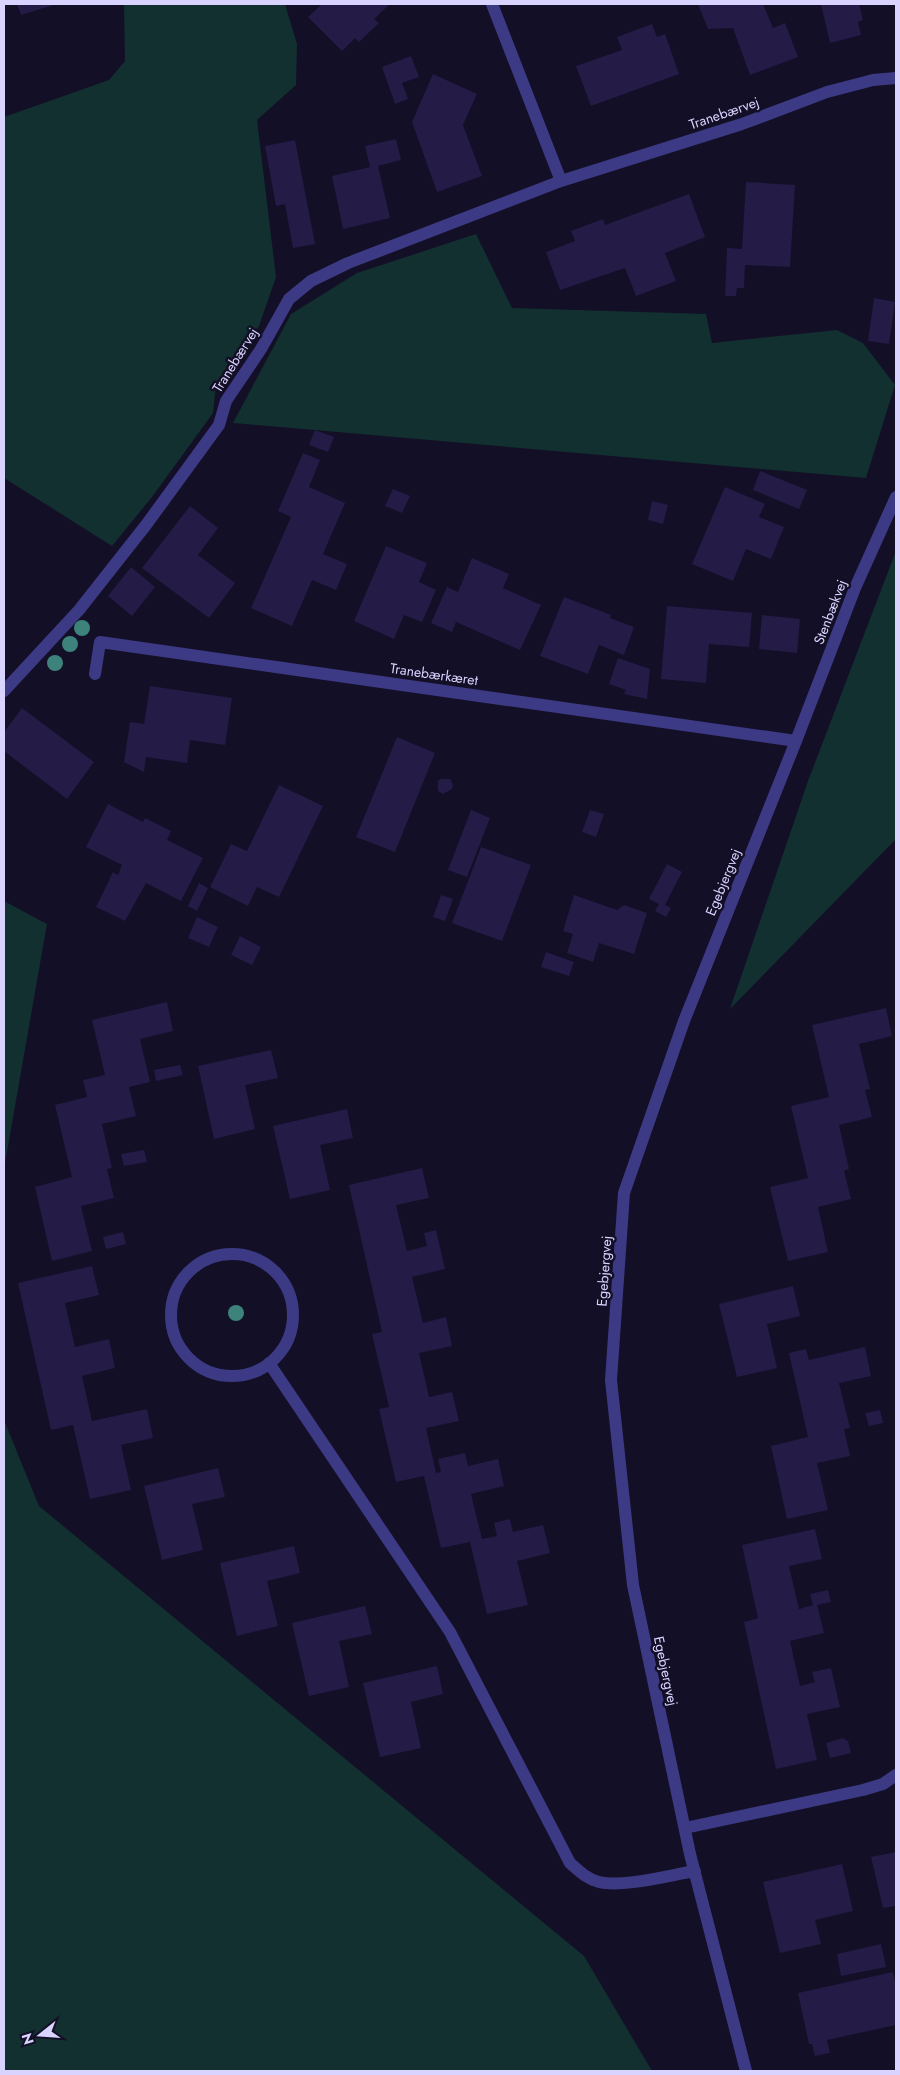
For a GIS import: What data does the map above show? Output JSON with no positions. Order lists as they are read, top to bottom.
{
  "streets": {
    "street": [
      "Tranebærvej",
      "Stenbækvej",
      "Tranebærkæret",
      "Egebjergvej"
    ]
  },
  "crossings": [
    ["Stenbækvej", "Tranebærkæret"],
    ["Stenbækvej", "Egebjergvej"],
    ["Tranebærkæret", "Egebjergvej"]
  ],
  "north": "left"
}
